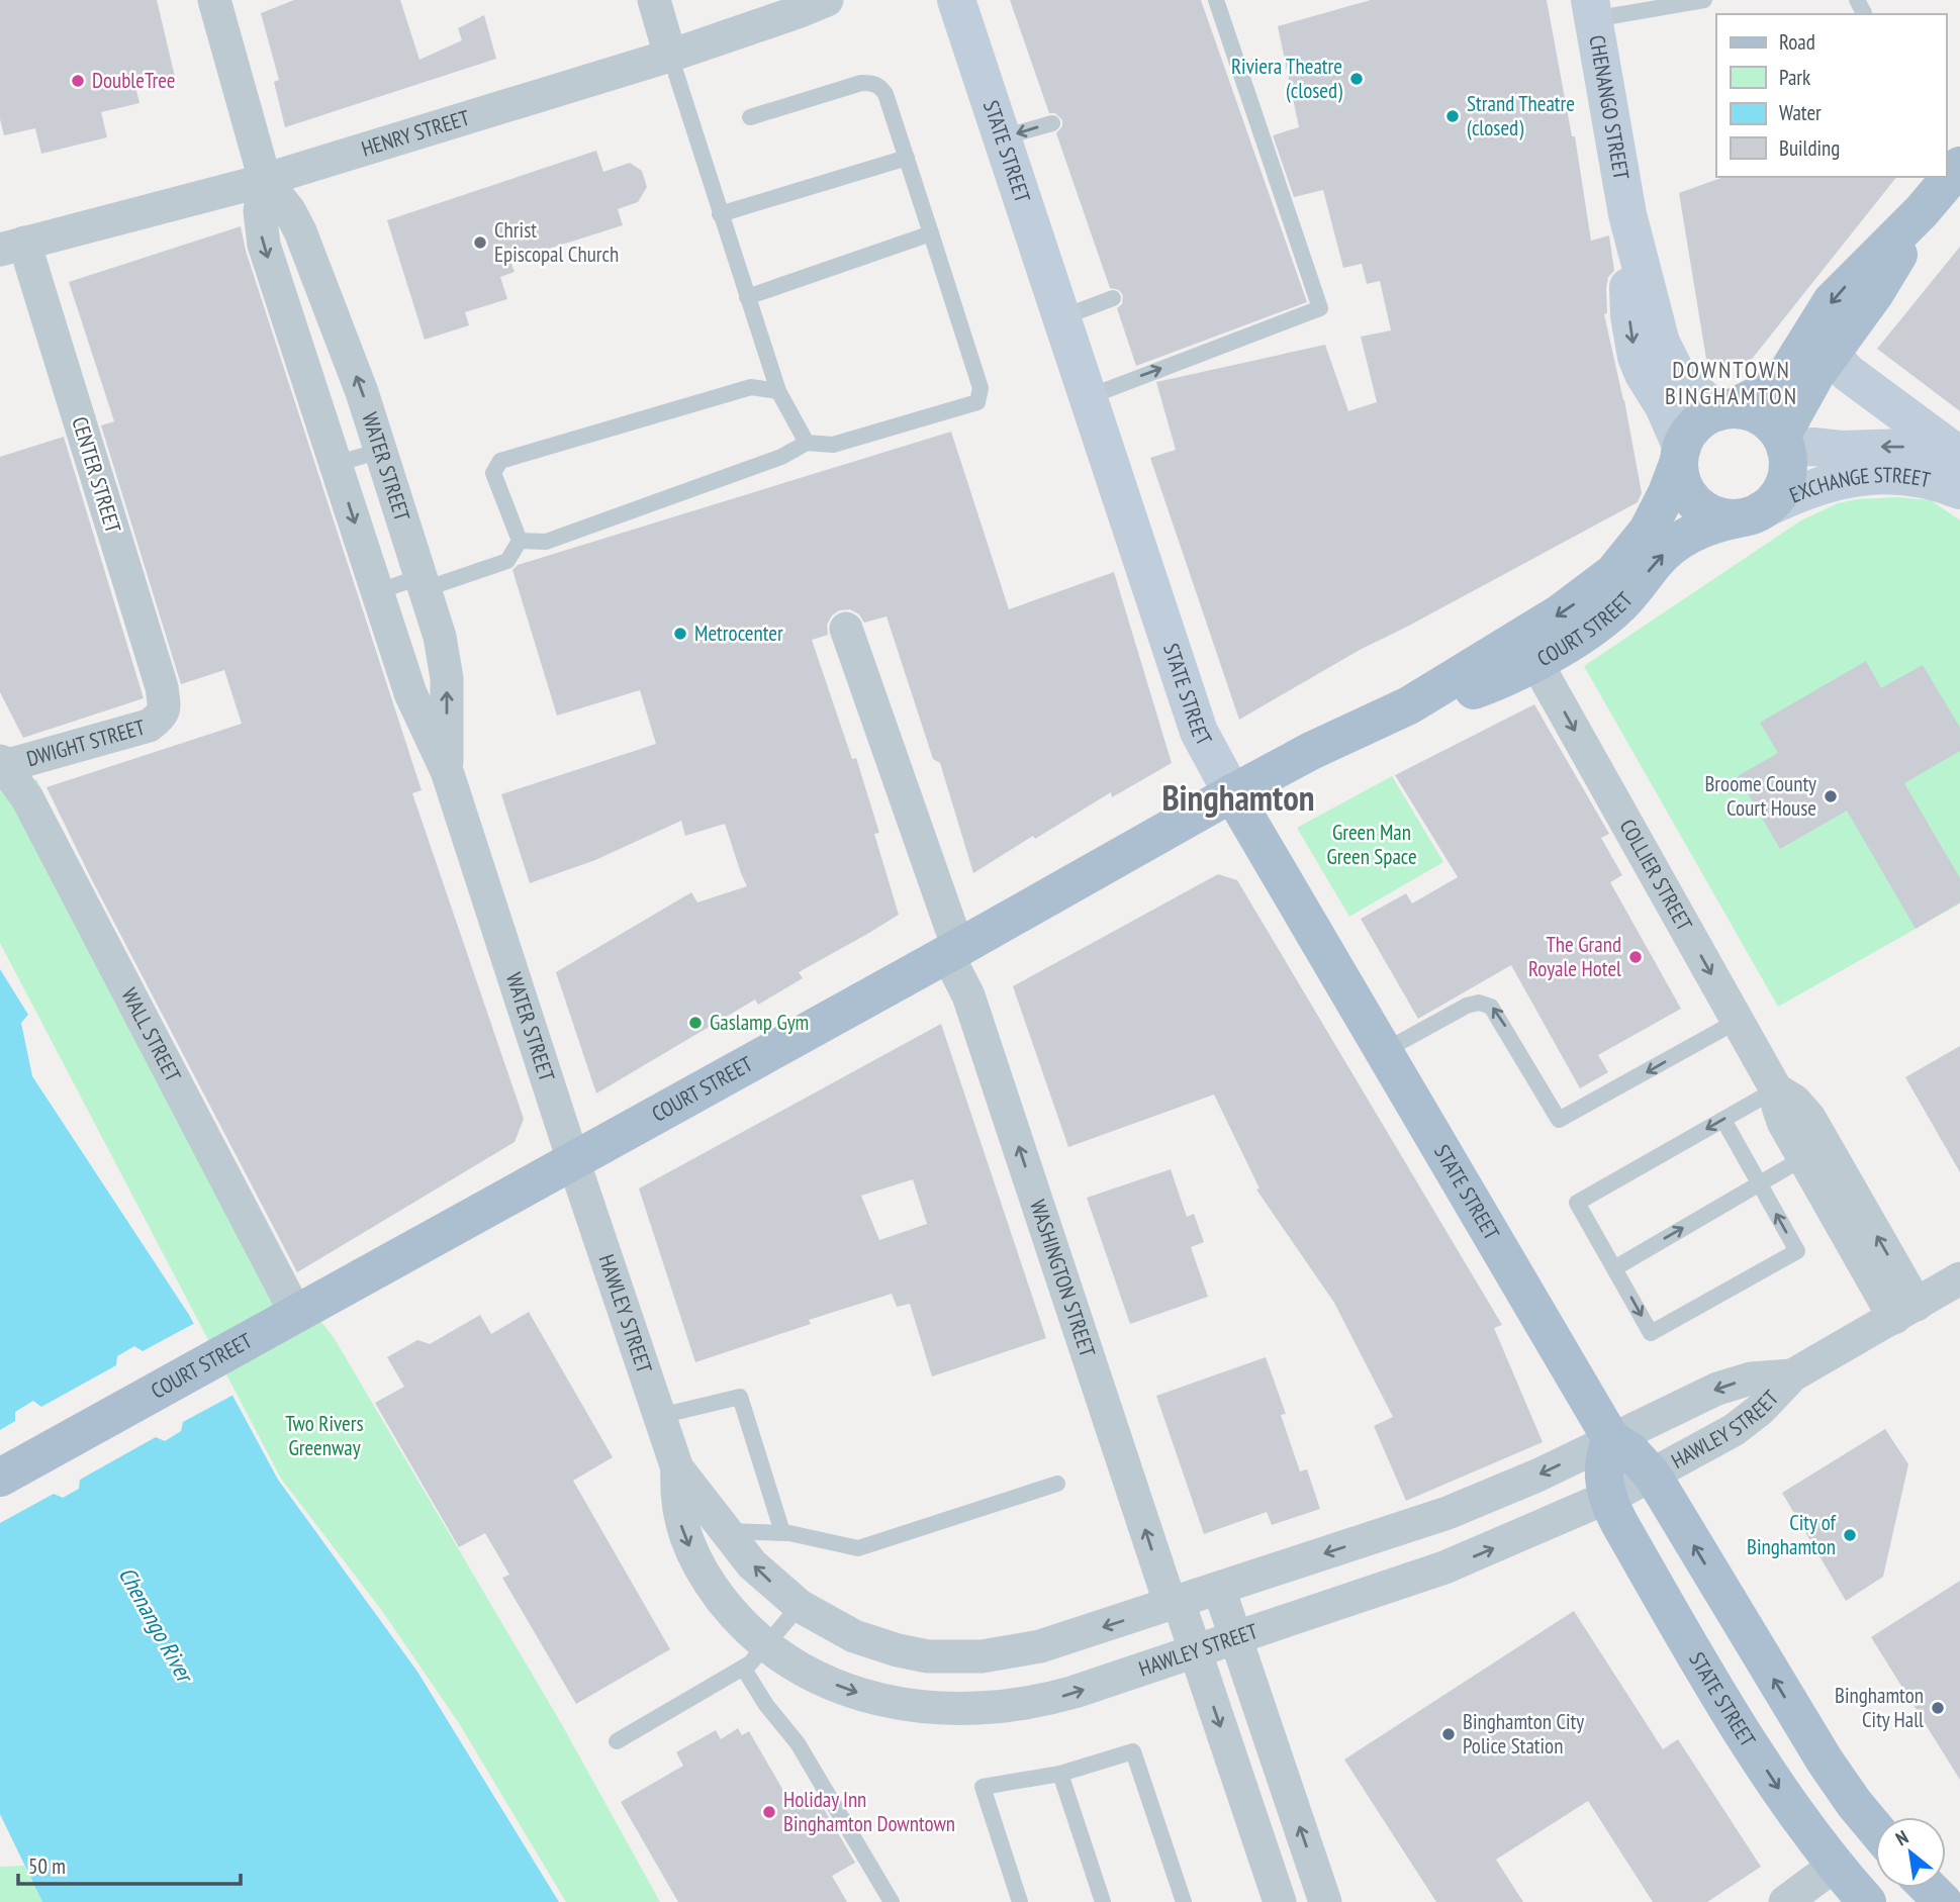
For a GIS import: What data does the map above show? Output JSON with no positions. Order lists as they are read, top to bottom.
{
  "streets": {
    "main road": ["STATE STREET", "COURT STREET"],
    "street": [
      "CHENANGO STREET",
      "HENRY STREET",
      "WATER STREET",
      "CENTER STREET",
      "EXCHANGE STREET",
      "DWIGHT STREET",
      "COLLIER STREET",
      "WALL STREET",
      "WASHINGTON STREET",
      "HAWLEY STREET"
    ]
  },
  "crossings": [
    ["CHENANGO STREET", "EXCHANGE STREET"],
    ["CHENANGO STREET", "COURT STREET"],
    ["HENRY STREET", "WATER STREET"],
    ["HENRY STREET", "CENTER STREET"],
    ["STATE STREET", "COURT STREET"],
    ["STATE STREET", "HAWLEY STREET"],
    ["WATER STREET", "COURT STREET"],
    ["WATER STREET", "HAWLEY STREET"],
    ["CENTER STREET", "DWIGHT STREET"],
    ["EXCHANGE STREET", "COURT STREET"],
    ["COURT STREET", "COLLIER STREET"],
    ["COURT STREET", "WALL STREET"],
    ["COURT STREET", "WASHINGTON STREET"],
    ["COURT STREET", "HAWLEY STREET"],
    ["DWIGHT STREET", "WALL STREET"],
    ["COLLIER STREET", "HAWLEY STREET"],
    ["WASHINGTON STREET", "HAWLEY STREET"]
  ],
  "districts": ["DOWNTOWN BINGHAMTON", "Binghamton"],
  "water": ["Chenango River"],
  "parks": ["Green Man Green Space", "Two Rivers Greenway"],
  "places": [
    "Riviera Theatre (closed)",
    "DoubleTree",
    "Strand Theatre (closed)",
    "Christ Episcopal Church",
    "Metrocenter",
    "Broome County Court House",
    "The Grand Royale Hotel",
    "Gaslamp Gym",
    "City of Binghamton",
    "Binghamton City Hall",
    "Binghamton City Police Station",
    "Holiday Inn Binghamton Downtown"
  ],
  "legend": [
    "Road",
    "Park",
    "Water",
    "Building"
  ],
  "scale_bar": "50 m",
  "north": "top left"
}
